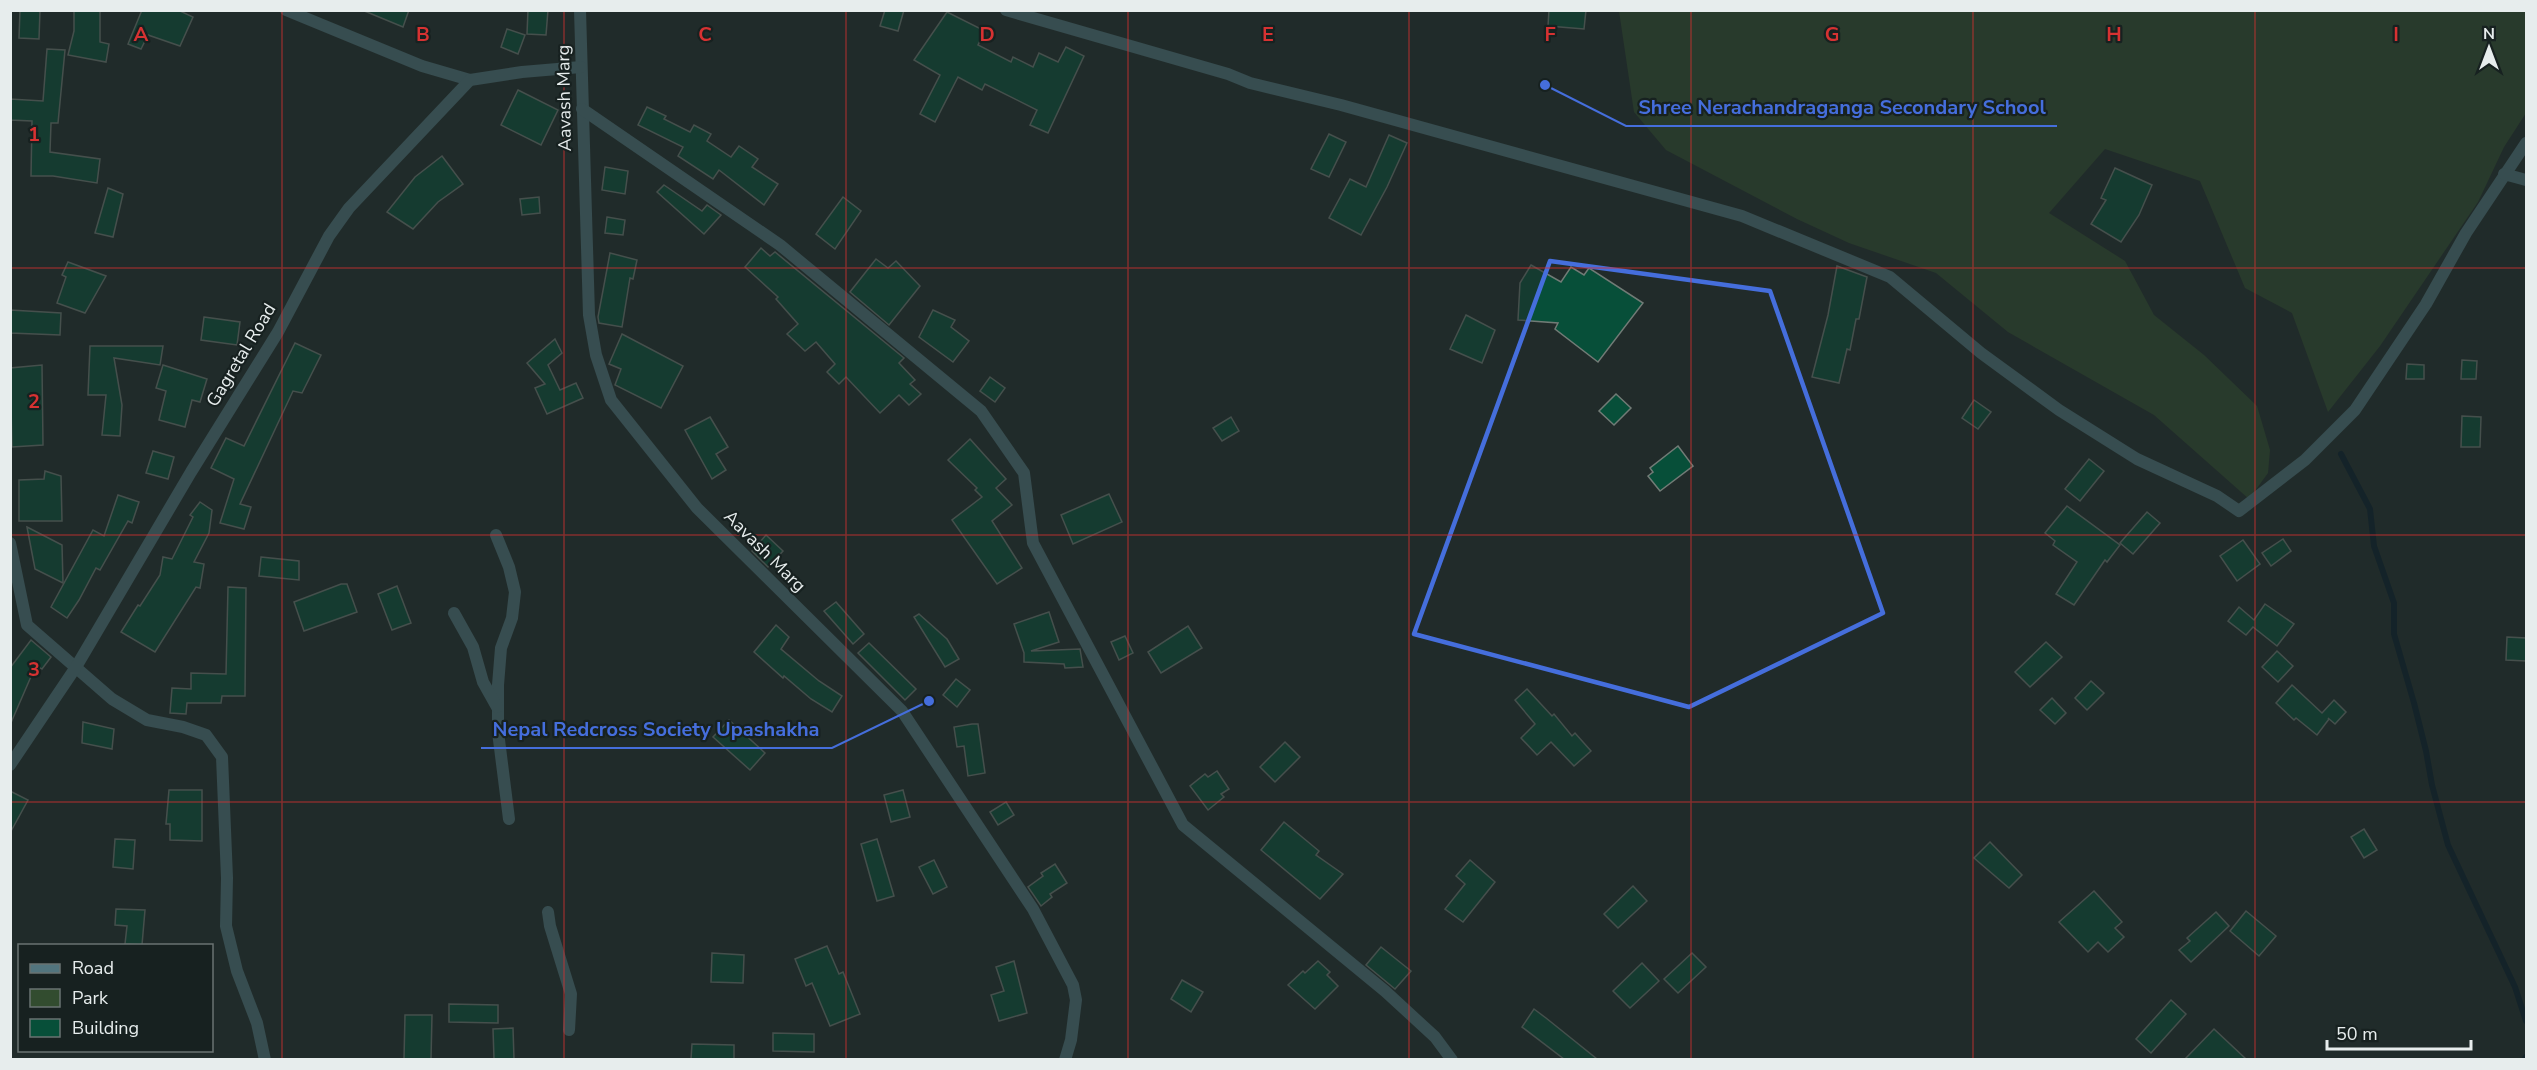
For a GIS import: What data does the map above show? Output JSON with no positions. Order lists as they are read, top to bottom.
{
  "streets": {
    "street": ["Aavash Marg", "Gagretal Road"]
  },
  "places": ["Shree Nerachandraganga Secondary School", "Nepal Redcross Society Upashakha"],
  "legend": ["Road", "Park", "Building"],
  "scale_bar": "50 m",
  "north": "top",
  "grid": {
    "columns": [
      "A",
      "B",
      "C",
      "D",
      "E",
      "F",
      "G",
      "H",
      "I"
    ],
    "rows": ["1", "2", "3"]
  }
}
